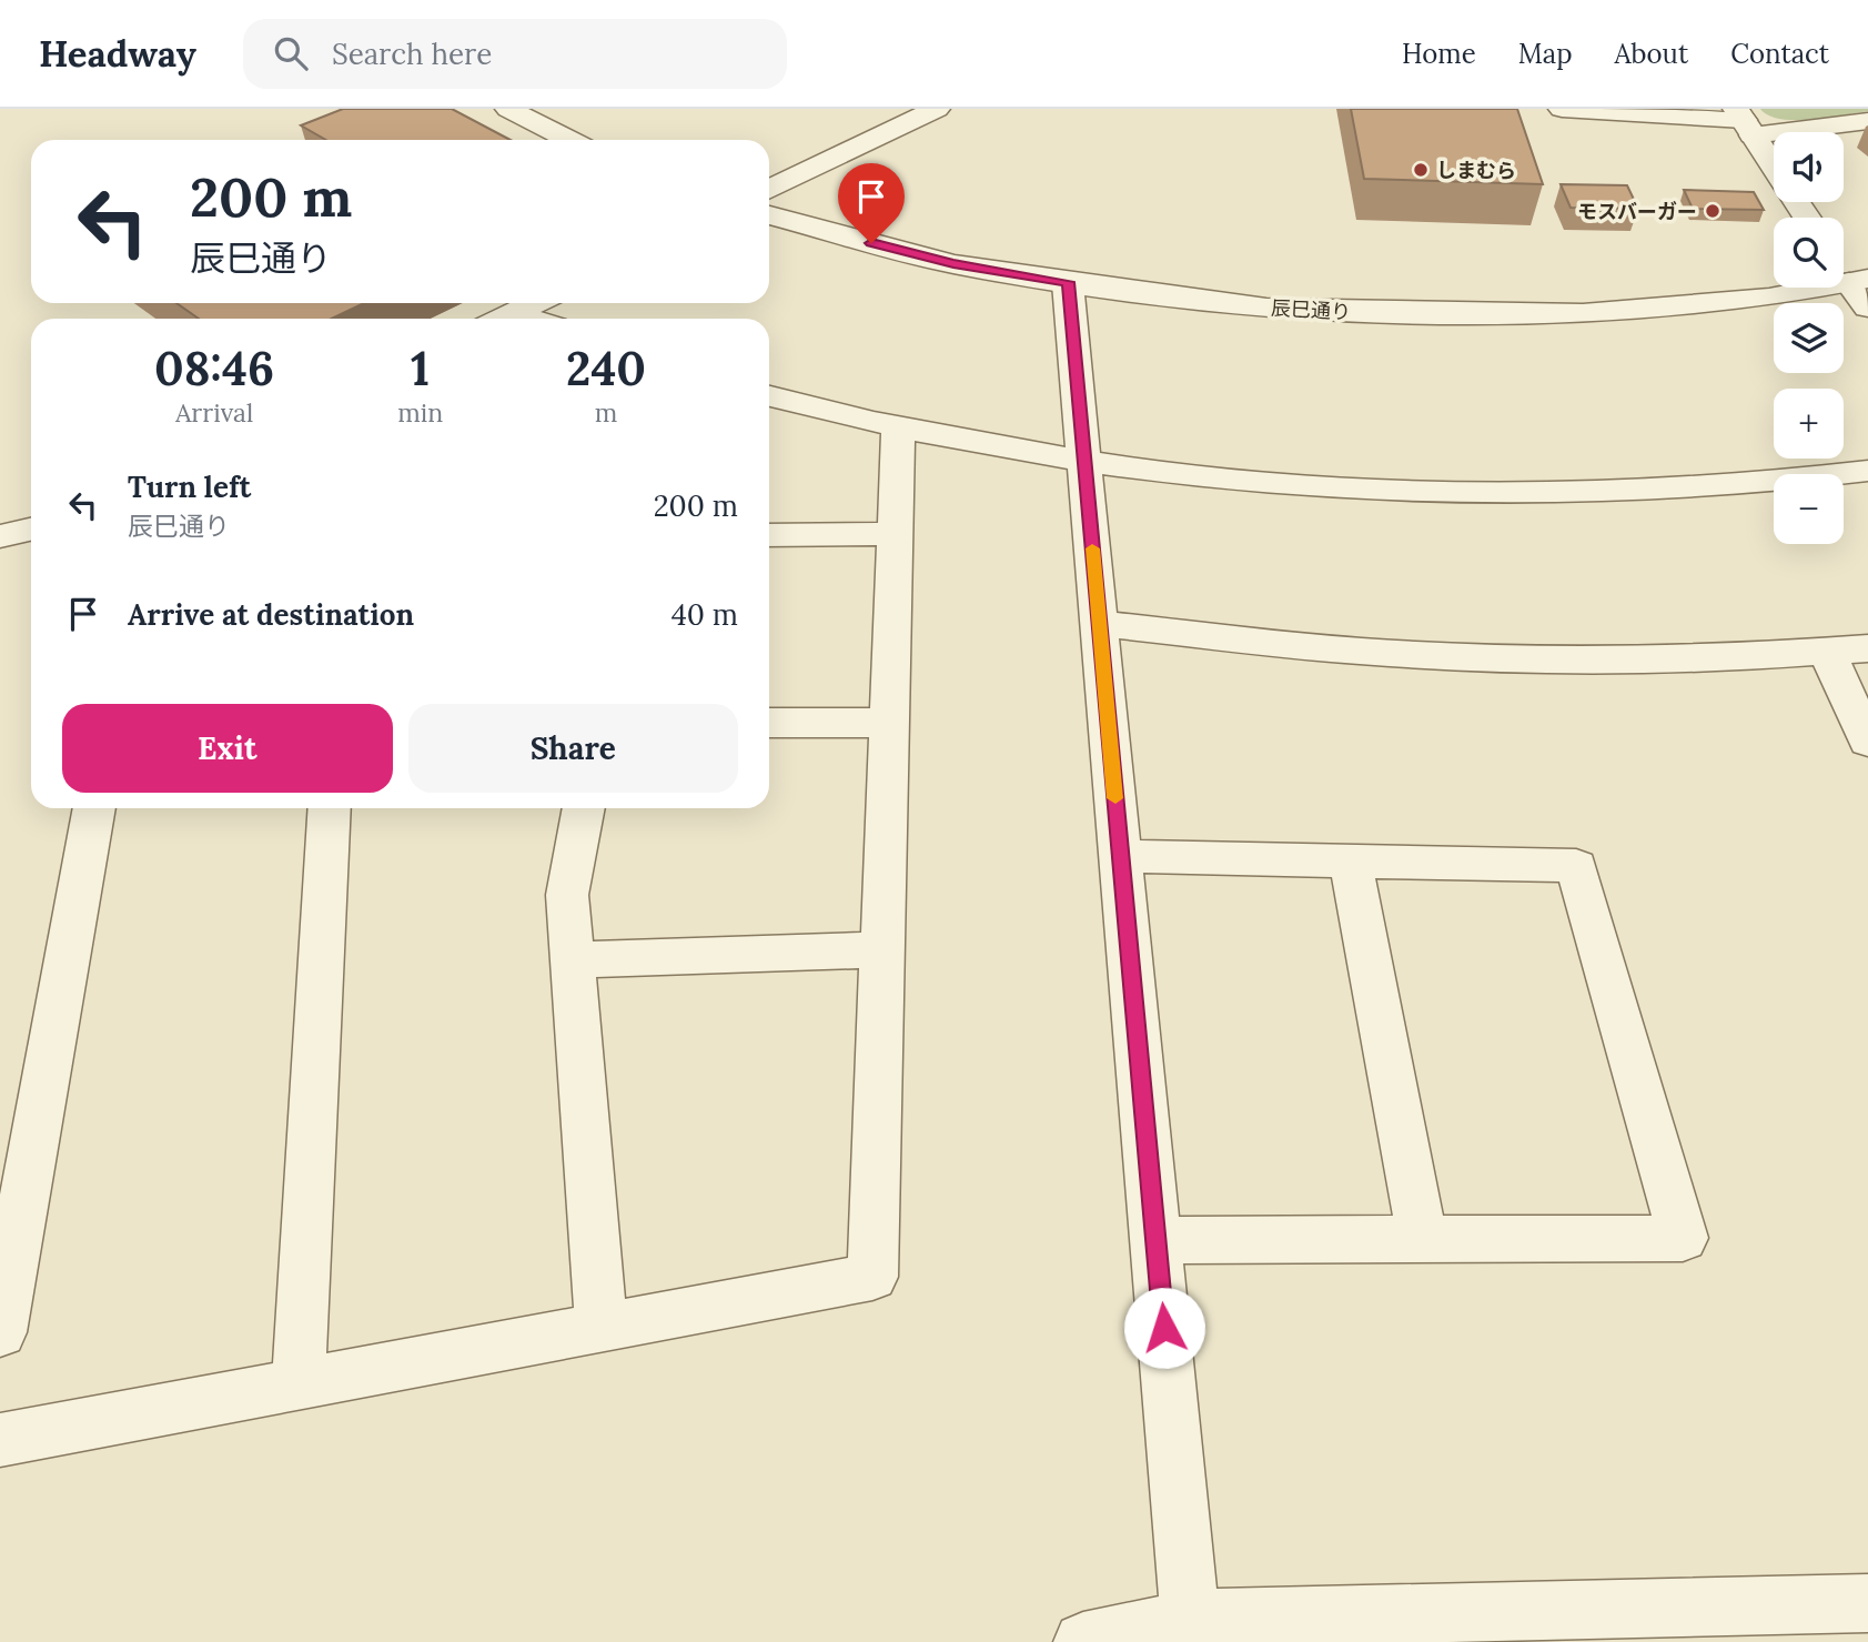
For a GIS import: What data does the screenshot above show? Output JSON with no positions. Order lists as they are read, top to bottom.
{
  "streets": {
    "street": ["辰巳通り"]
  },
  "places": ["しまむら", "モスバーガー"],
  "page": {
    "header": "Headway",
    "search": "Search here",
    "nav": [
      "Home",
      "Map",
      "About",
      "Contact"
    ],
    "map_buttons": ["+", "−"],
    "turn": ["200 m", "辰巳通り"],
    "eta": [
      "08:46",
      "Arrival",
      "1",
      "min",
      "240",
      "m"
    ],
    "list": [
      {
        "name": "Turn left",
        "note": "辰巳通り",
        "value": "200 m"
      },
      {
        "name": "Arrive at destination",
        "value": "40 m"
      }
    ],
    "buttons": ["Exit", "Share"]
  }
}
